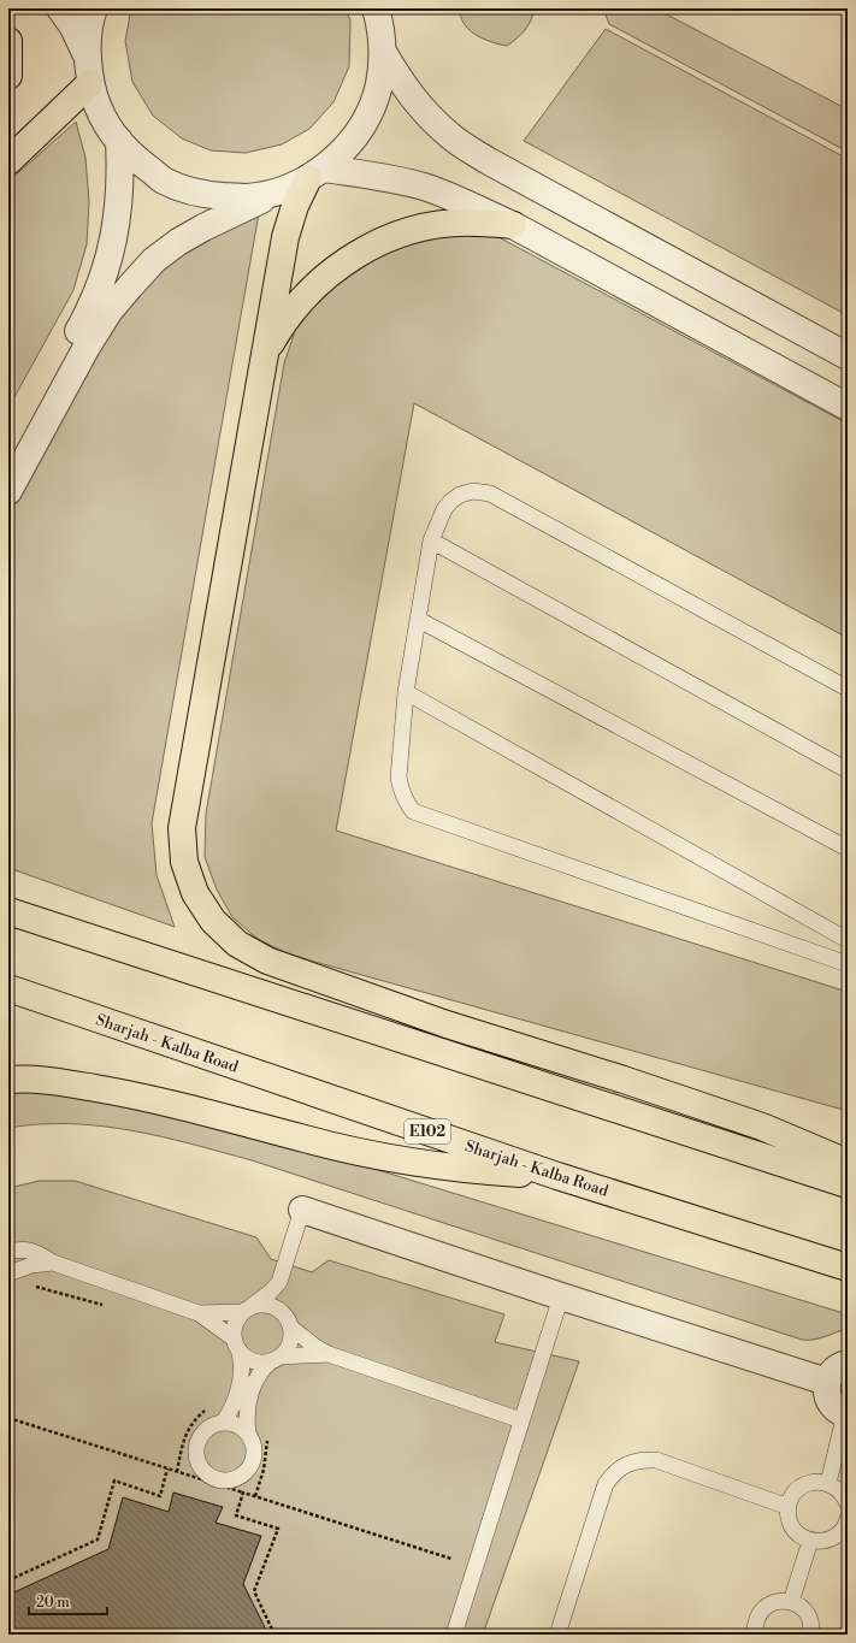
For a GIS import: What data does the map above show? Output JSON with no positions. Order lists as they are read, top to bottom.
{
  "streets": {
    "highway": ["Sharjah - Kalba Road", "E102"]
  },
  "scale_bar": "20 m"
}
